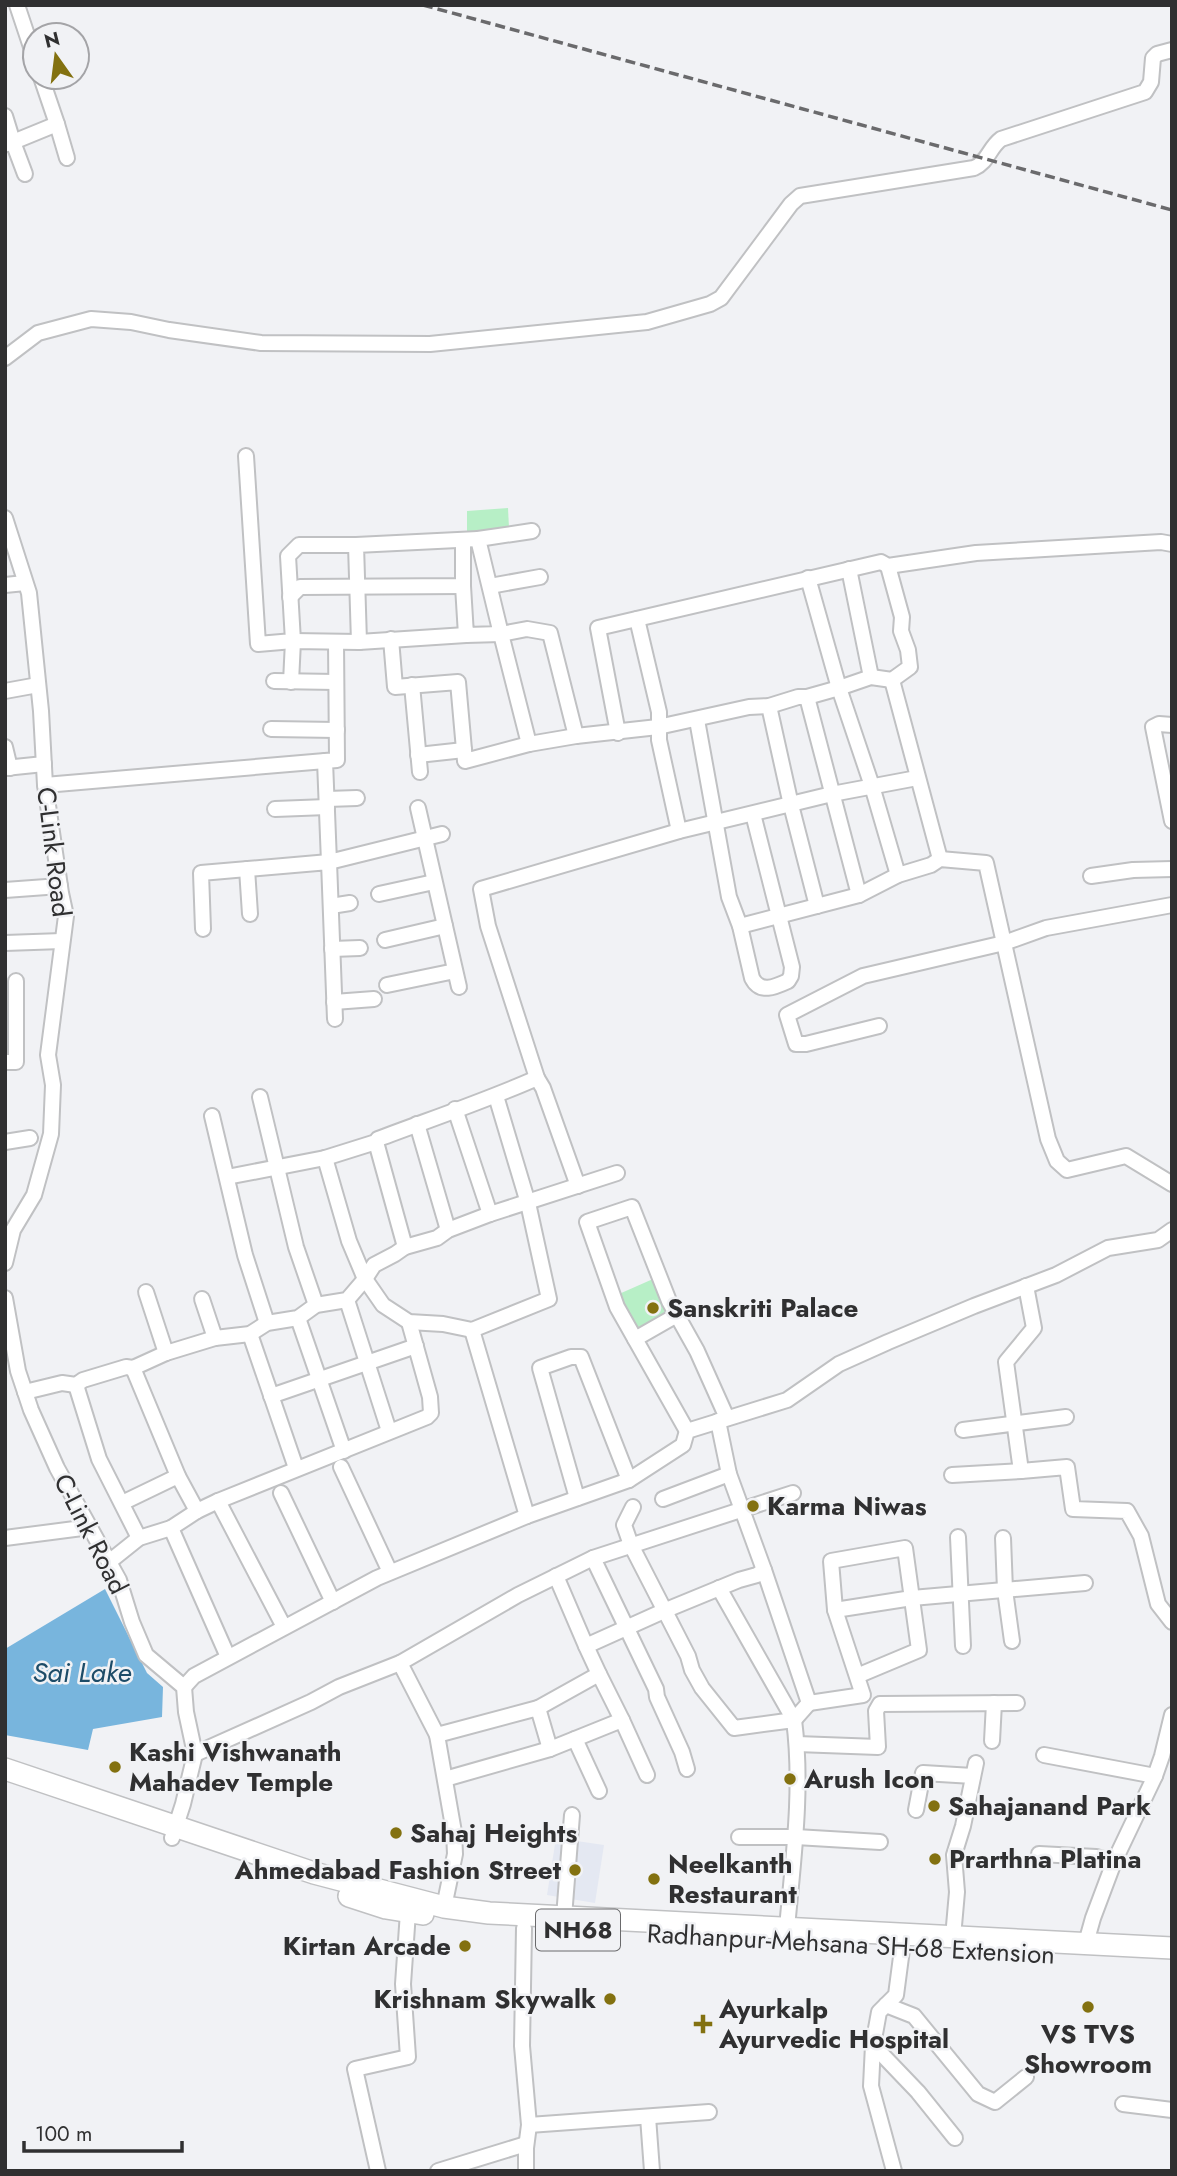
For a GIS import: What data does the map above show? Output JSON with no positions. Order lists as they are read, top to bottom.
{
  "streets": {
    "highway": ["NH68", "Radhanpur-Mehsana SH-68 Extension"],
    "street": ["C-Link Road"]
  },
  "crossings": [
    ["NH68", "Radhanpur-Mehsana SH-68 Extension"]
  ],
  "water": ["Sai Lake"],
  "places": {
    "other": [
      "Sanskriti Palace",
      "Karma Niwas",
      "Kashi Vishwanath Mahadev Temple",
      "Arush Icon",
      "Sahajanand Park",
      "Sahaj Heights",
      "Prarthna Platina",
      "Ahmedabad Fashion Street",
      "Neelkanth Restaurant",
      "Kirtan Arcade",
      "Krishnam Skywalk",
      "VS TVS Showroom"
    ],
    "health": ["Ayurkalp Ayurvedic Hospital"]
  },
  "scale_bar": "100 m",
  "north": "top"
}
